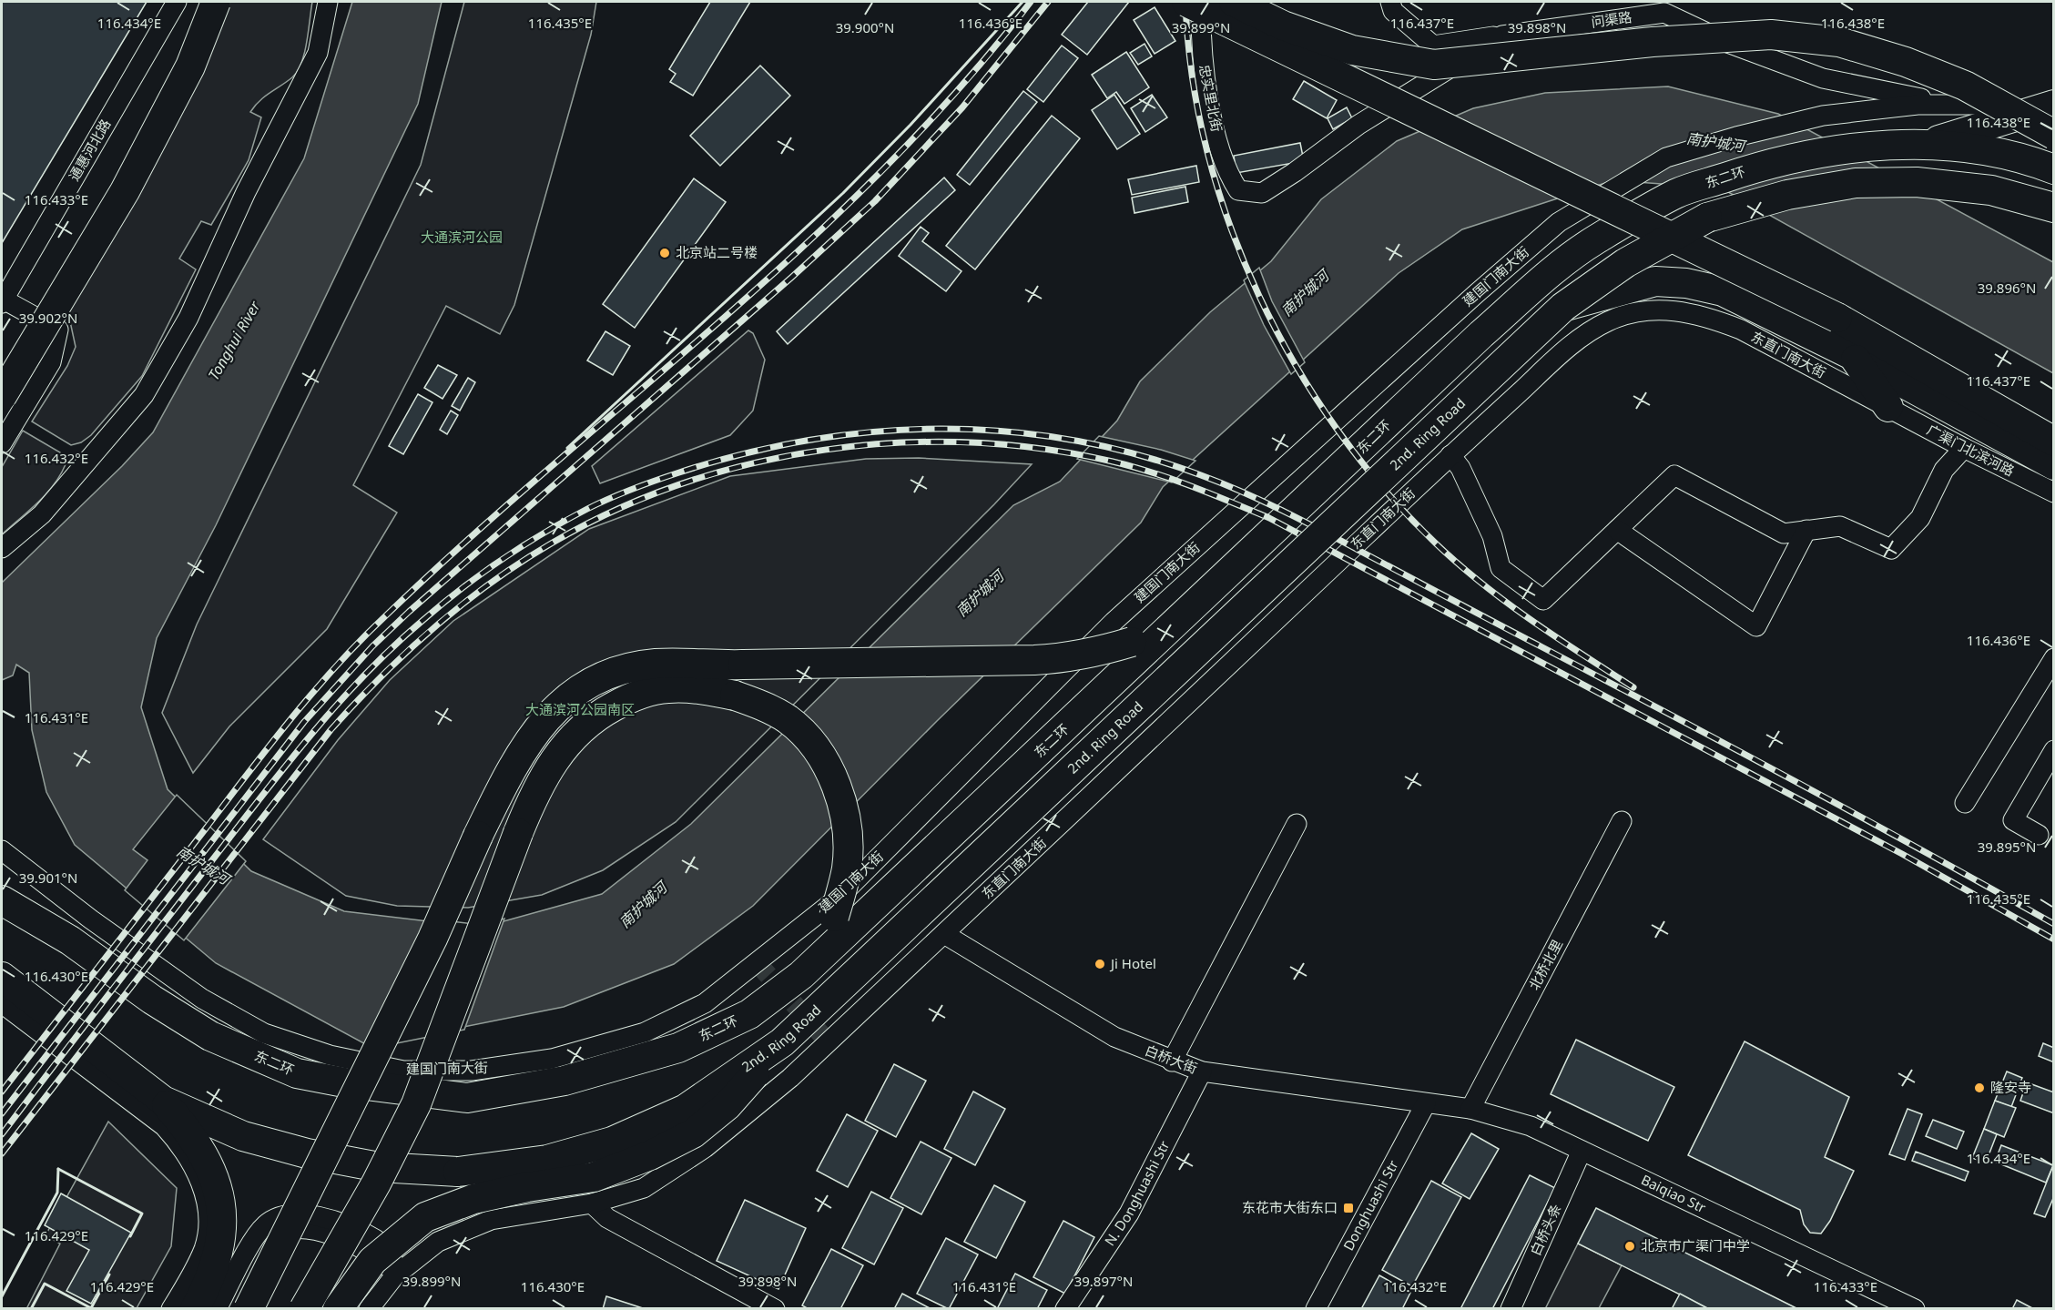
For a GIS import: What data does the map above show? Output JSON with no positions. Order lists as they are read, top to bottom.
{
  "streets": {
    "highway": ["东二环", "2nd. Ring Road"],
    "street": [
      "问渠路",
      "忠实里北街",
      "通惠河北路",
      "建国门南大街",
      "东直门南大街",
      "广渠门北滨河路",
      "北桥北里",
      "白桥大街",
      "N. Donghuashi Str",
      "Baiqiao Str",
      "Donghuashi Str",
      "白桥头条"
    ]
  },
  "crossings": [
    ["问渠路", "忠实里北街"],
    ["问渠路", "建国门南大街"],
    ["东直门南大街", "广渠门北滨河路"],
    ["东直门南大街", "白桥大街"],
    ["北桥北里", "Baiqiao Str"],
    ["白桥大街", "N. Donghuashi Str"],
    ["白桥大街", "Baiqiao Str"],
    ["白桥大街", "Donghuashi Str"],
    ["Baiqiao Str", "Donghuashi Str"],
    ["Baiqiao Str", "白桥头条"]
  ],
  "water": ["南护城河", "Tonghui River"],
  "parks": ["大通滨河公园", "大通滨河公园南区"],
  "places": {
    "other": [
      "北京站二号楼",
      "Ji Hotel",
      "隆安寺",
      "北京市广渠门中学"
    ],
    "transit": ["东花市大街东口"]
  },
  "coordinates": [
    "116.434°E",
    "116.435°E",
    "116.436°E",
    "116.437°E",
    "116.438°E",
    "39.900°N",
    "39.899°N",
    "39.898°N",
    "116.433°E",
    "39.896°N",
    "39.902°N",
    "116.432°E",
    "116.431°E",
    "39.895°N",
    "39.901°N",
    "116.430°E",
    "116.429°E",
    "39.897°N"
  ]
}
